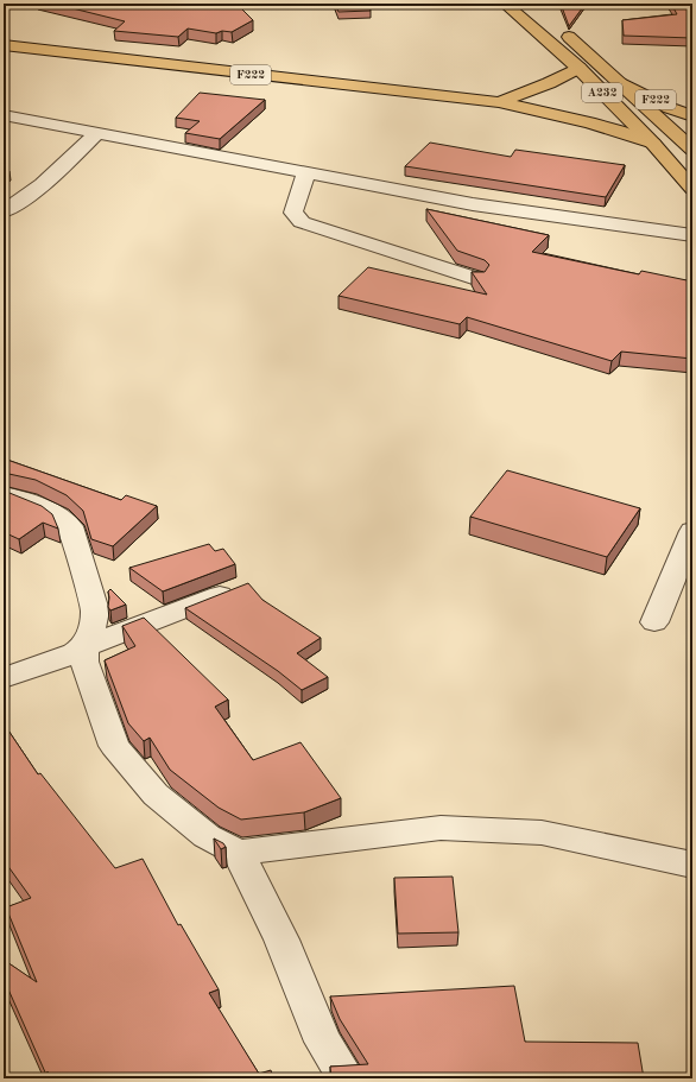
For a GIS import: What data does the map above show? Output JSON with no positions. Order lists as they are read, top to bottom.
{
  "streets": {
    "main road": ["F222", "A232"]
  },
  "crossings": [
    ["F222", "A232"]
  ]
}
